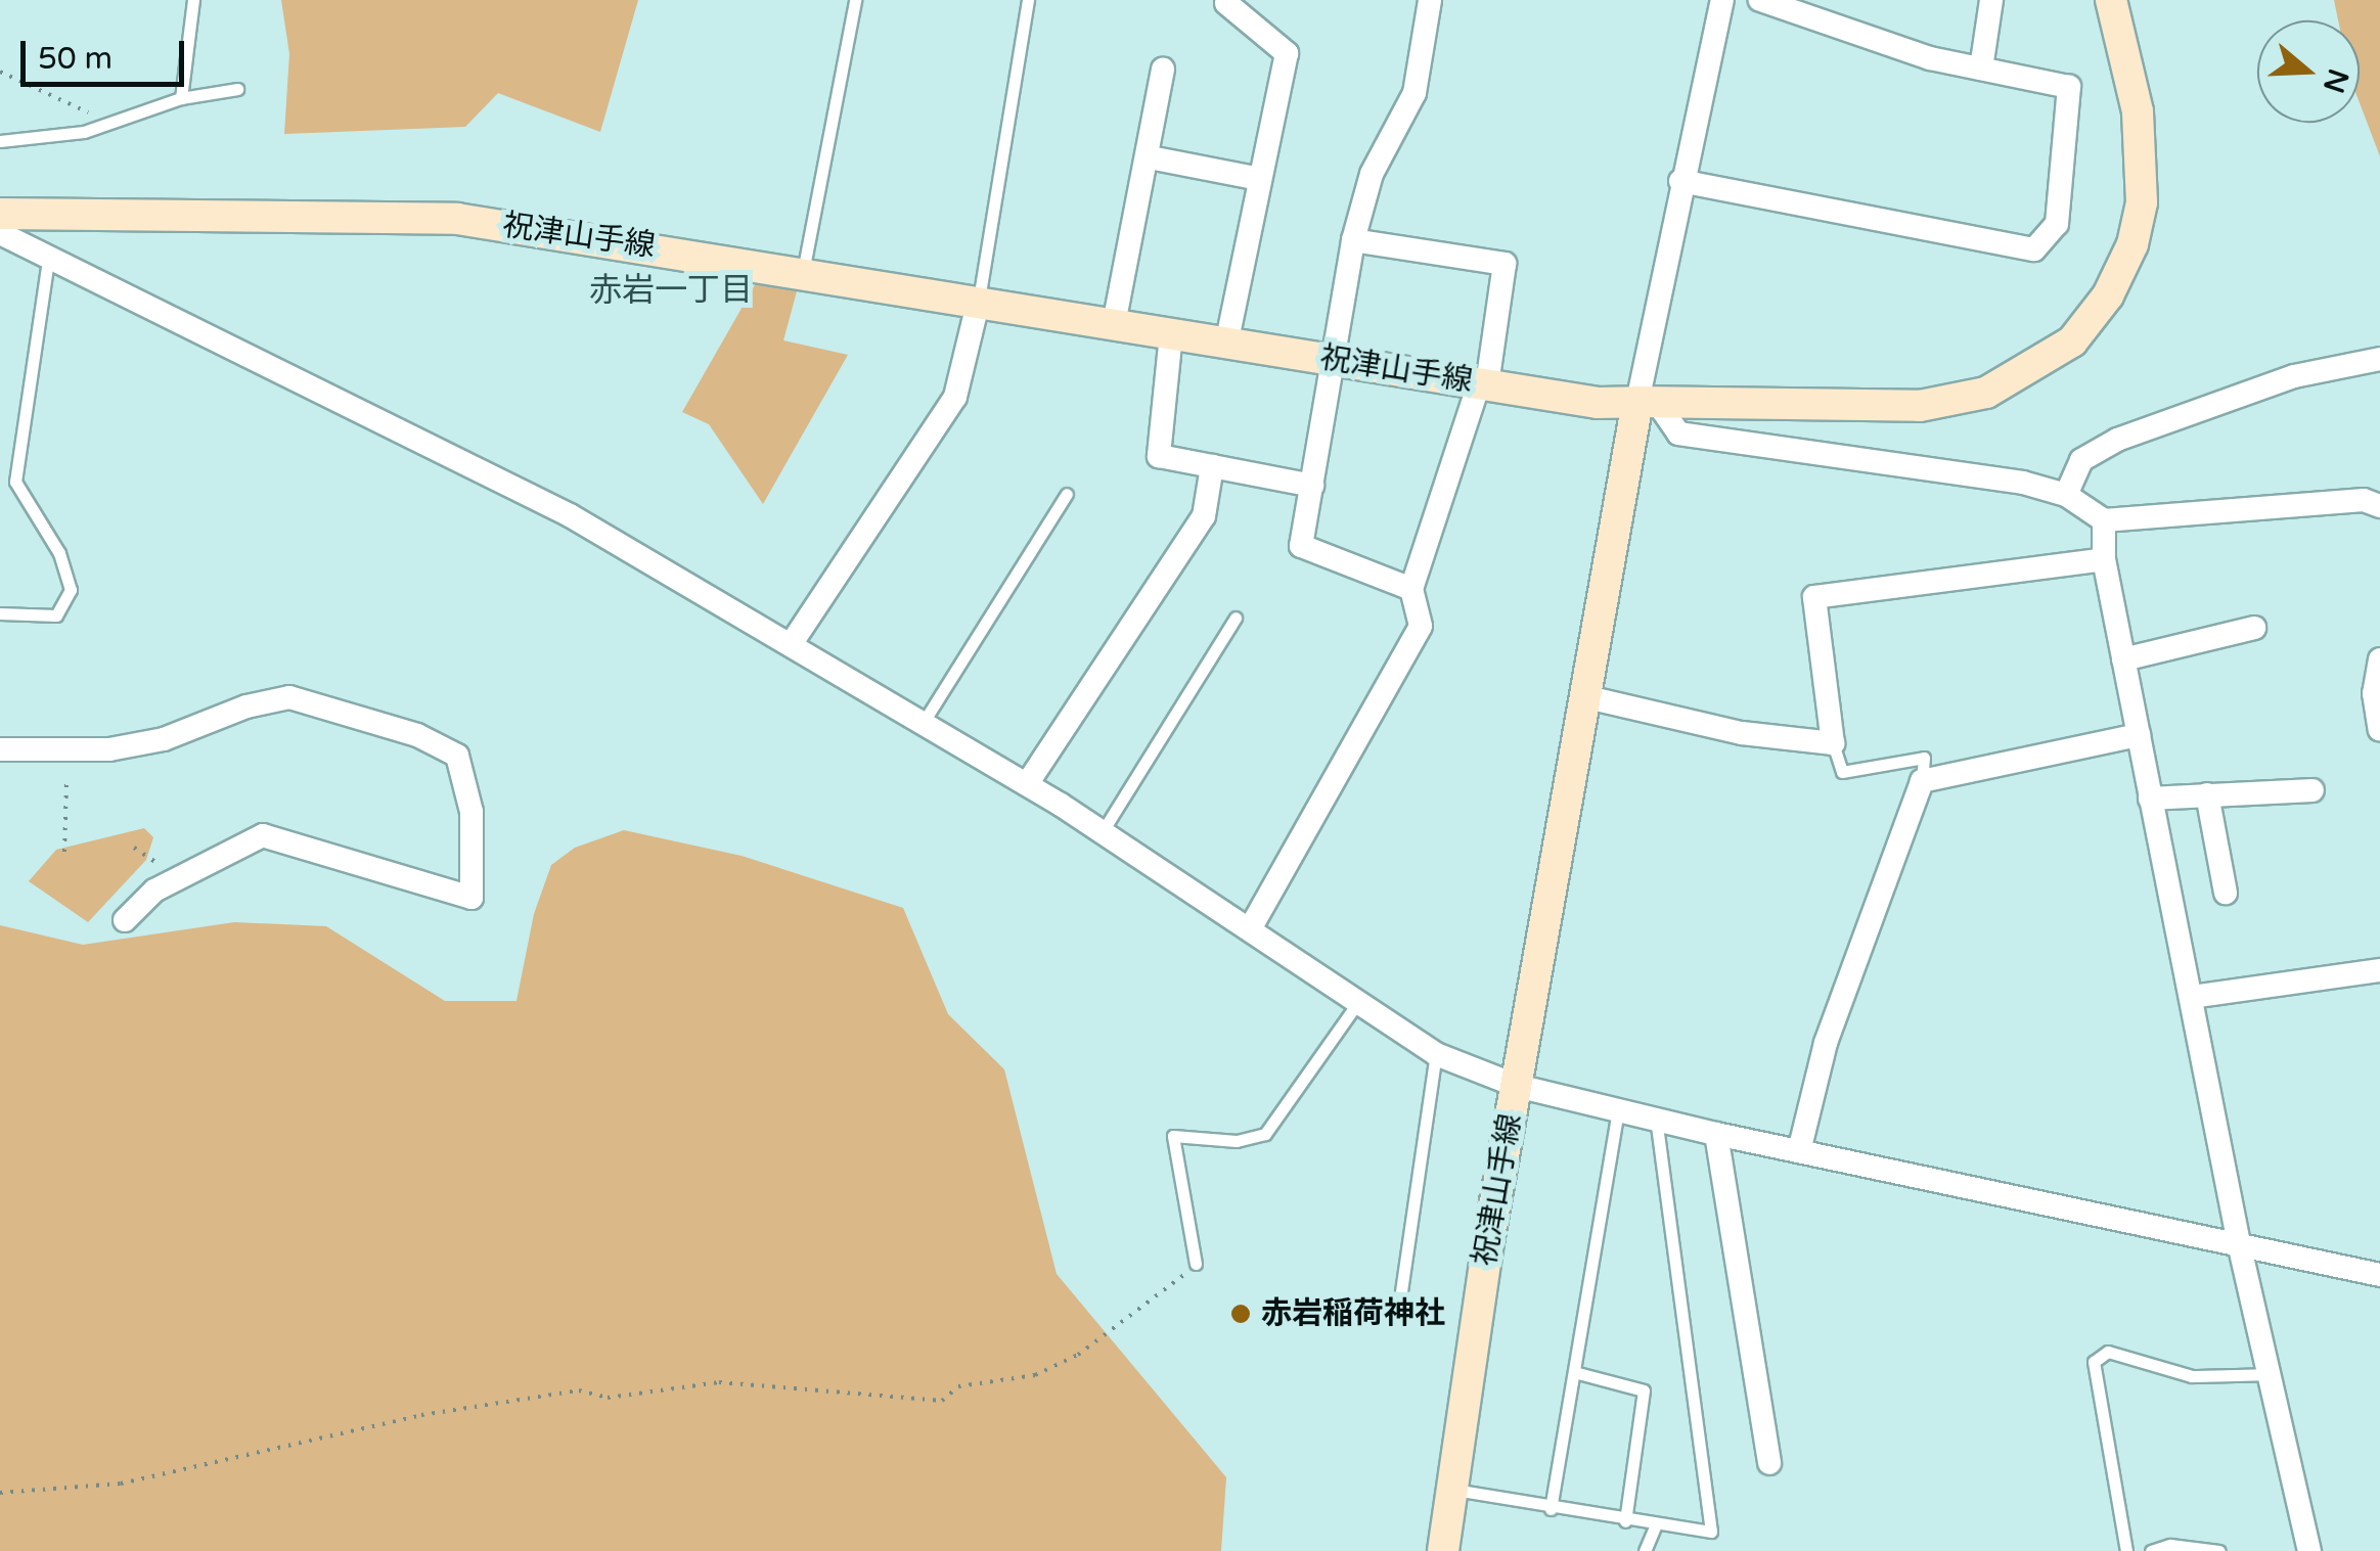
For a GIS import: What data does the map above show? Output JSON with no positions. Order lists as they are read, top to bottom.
{
  "streets": {
    "street": ["祝津山手線"]
  },
  "districts": ["赤岩一丁目"],
  "places": ["赤岩稲荷神社"],
  "scale_bar": "50 m",
  "north": "right"
}
